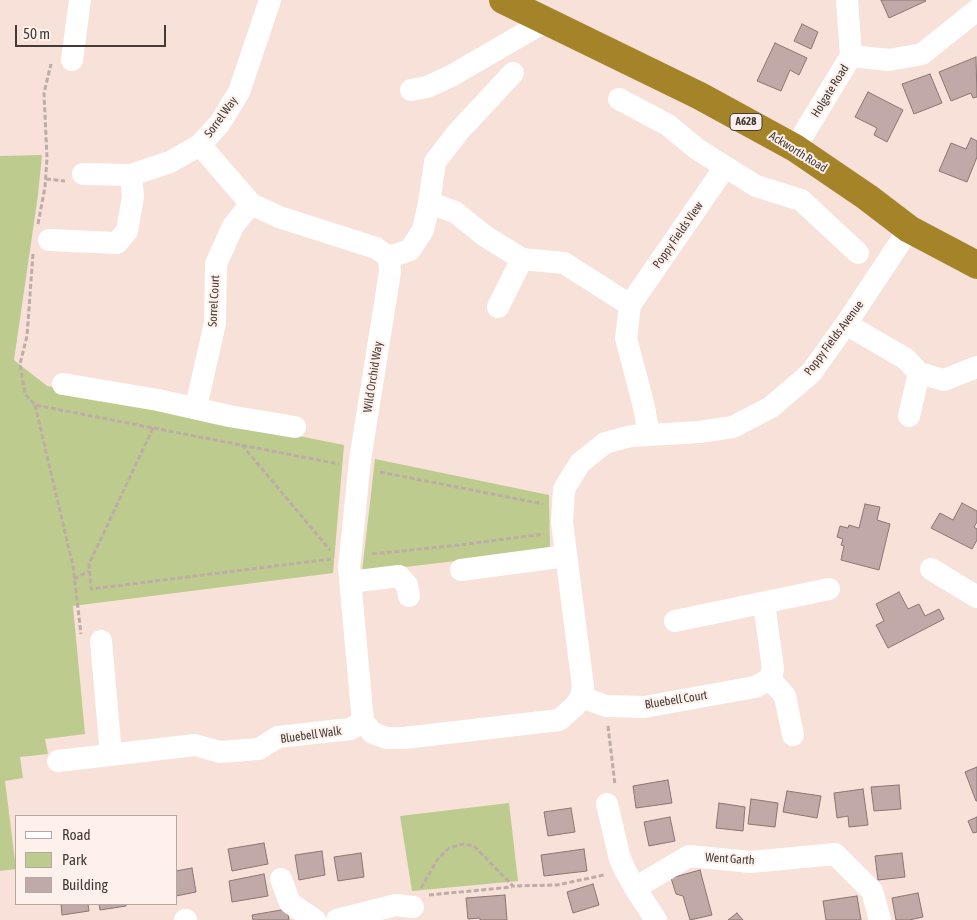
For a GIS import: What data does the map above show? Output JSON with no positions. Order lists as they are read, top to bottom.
{
  "streets": {
    "highway": ["A628", "Ackworth Road"],
    "street": [
      "Holgate Road",
      "Sorrel Way",
      "Poppy Fields View",
      "Sorrel Court",
      "Poppy Fields Avenue",
      "Wild Orchid Way",
      "Bluebell Court",
      "Bluebell Walk",
      "Went Garth"
    ]
  },
  "crossings": [
    ["Holgate Road", "Ackworth Road"],
    ["Ackworth Road", "Poppy Fields Avenue"],
    ["Poppy Fields Avenue", "Bluebell Court"],
    ["Wild Orchid Way", "Bluebell Walk"]
  ],
  "legend": ["Road", "Park", "Building"],
  "scale_bar": "50 m"
}
